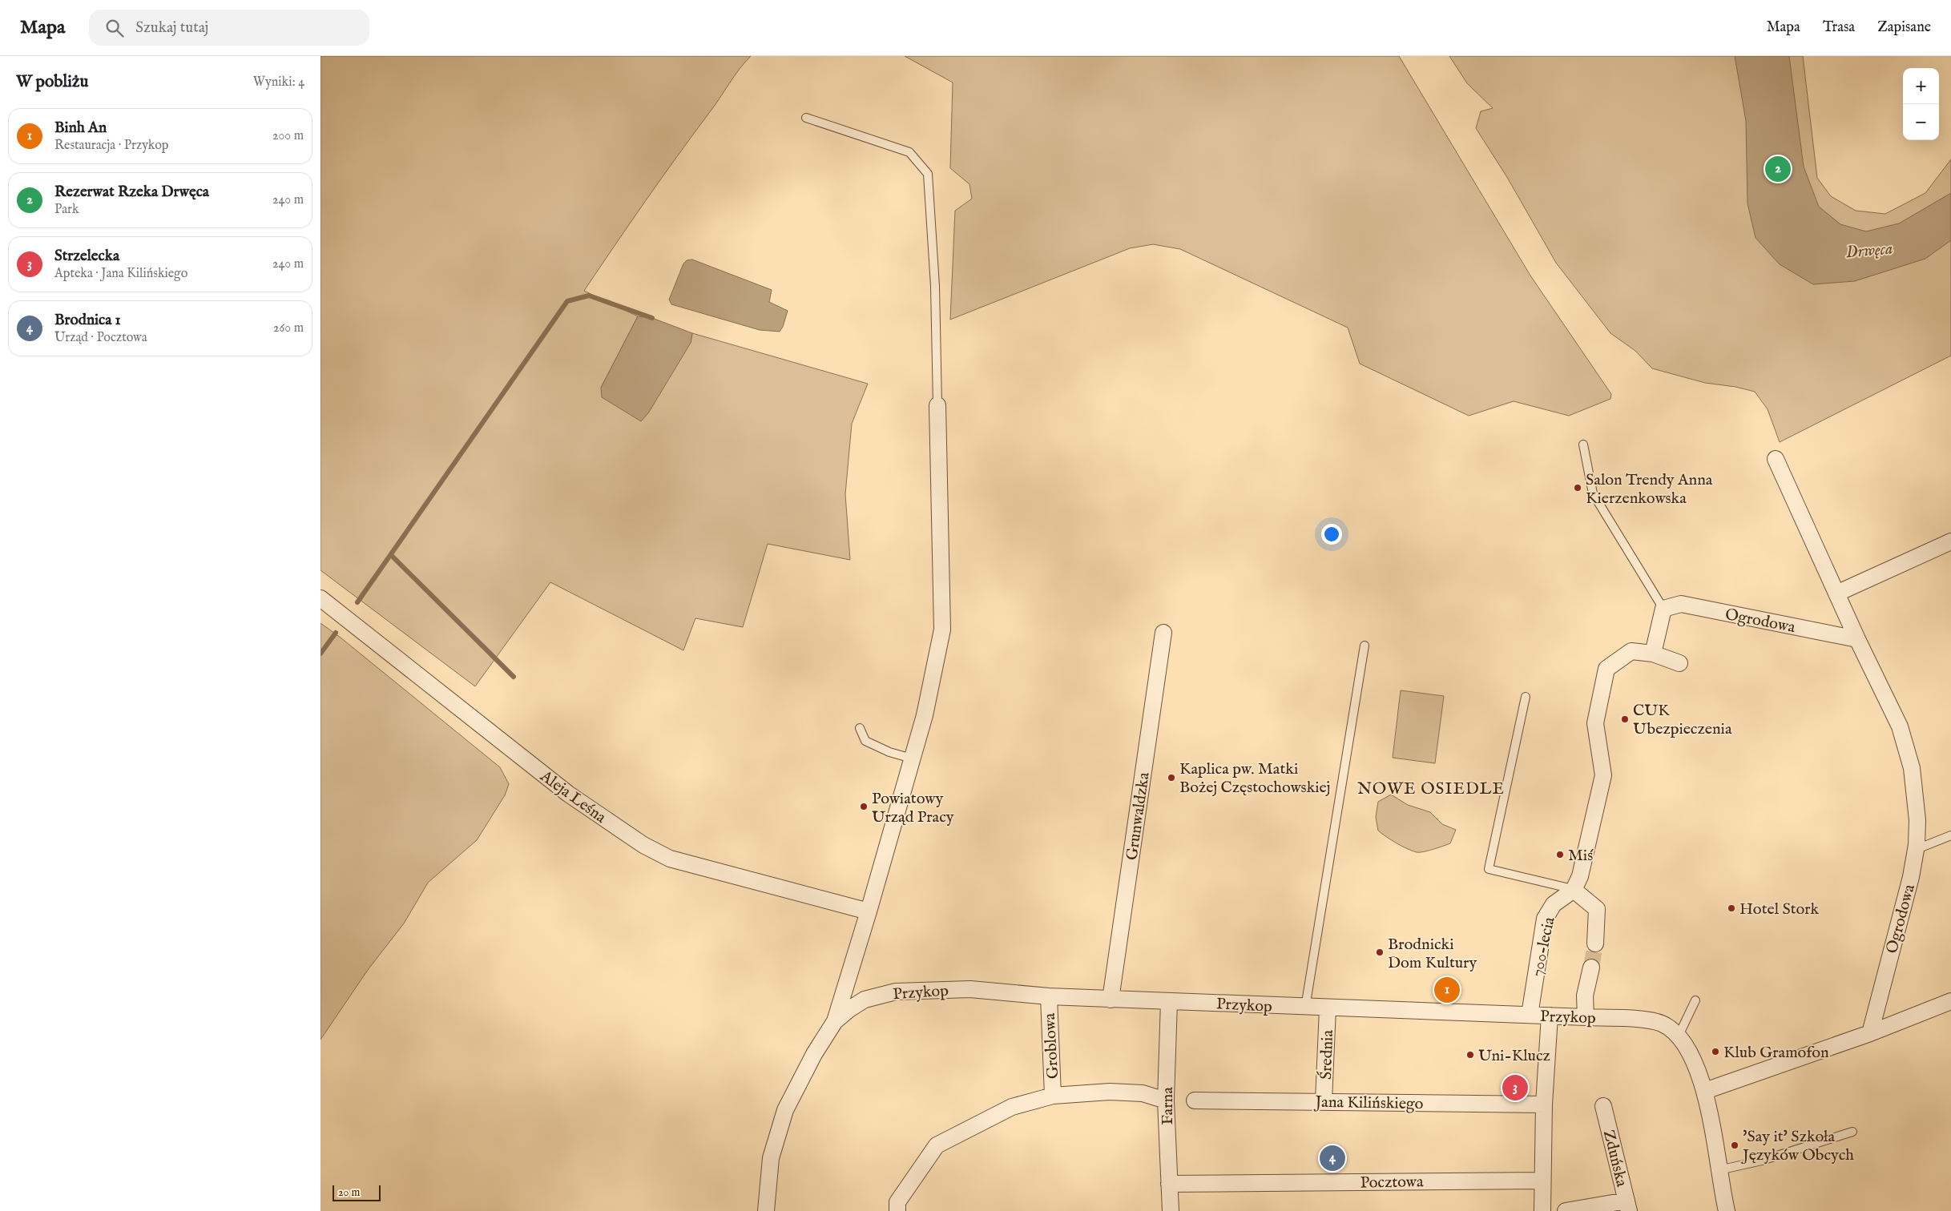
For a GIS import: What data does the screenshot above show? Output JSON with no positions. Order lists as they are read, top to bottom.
{
  "streets": {
    "street": [
      "Ogrodowa",
      "Aleja Leśna",
      "Grunwaldzka",
      "700-lecia",
      "Przykop",
      "Groblowa",
      "Średnia",
      "Jana Kilińskiego",
      "Farna",
      "Zduńska",
      "Pocztowa"
    ]
  },
  "crossings": [
    ["Grunwaldzka", "Przykop"],
    ["700-lecia", "Przykop"],
    ["Przykop", "Groblowa"],
    ["Przykop", "Średnia"],
    ["Przykop", "Farna"],
    ["Średnia", "Jana Kilińskiego"],
    ["Farna", "Pocztowa"]
  ],
  "districts": ["NOWE OSIEDLE"],
  "water": ["Drwęca"],
  "places": [
    "Salon Trendy Anna Kierzenkowska",
    "CUK Ubezpieczenia",
    "Kaplica pw. Matki Bożej Częstochowskiej",
    "Powiatowy Urząd Pracy",
    "Miś",
    "Hotel Stork",
    "Brodnicki Dom Kultury",
    "Klub Gramofon",
    "Uni-Klucz",
    "'Say it' Szkoła Języków Obcych"
  ],
  "scale_bar": "20 m",
  "page": {
    "header": "Mapa",
    "search": "Szukaj tutaj",
    "nav": ["Mapa", "Trasa", "Zapisane"],
    "heading": ["W pobliżu", "Wyniki: 4"],
    "map_buttons": ["+", "−"],
    "list": [
      {
        "mark": "1",
        "name": "Binh An",
        "note": "Restauracja · Przykop",
        "value": "200 m"
      },
      {
        "mark": "2",
        "name": "Rezerwat Rzeka Drwęca",
        "note": "Park",
        "value": "240 m"
      },
      {
        "mark": "3",
        "name": "Strzelecka",
        "note": "Apteka · Jana Kilińskiego",
        "value": "240 m"
      },
      {
        "mark": "4",
        "name": "Brodnica 1",
        "note": "Urząd · Pocztowa",
        "value": "260 m"
      }
    ],
    "pins": [
      "2",
      "1",
      "3",
      "4"
    ],
    "scale": "20 m"
  }
}
